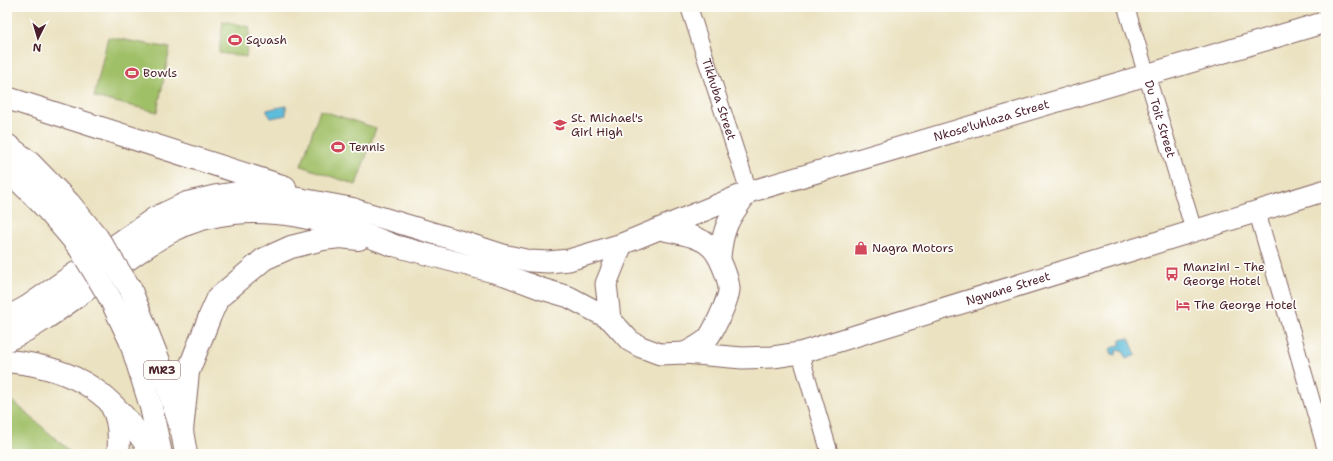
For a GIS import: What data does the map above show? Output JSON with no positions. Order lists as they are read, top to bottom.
{
  "streets": {
    "highway": ["MR3"],
    "main road": ["Nkose'luhlaza Street", "Ngwane Street"],
    "street": ["Tikhuba Street", "Du Toit Street"]
  },
  "crossings": [
    ["Tikhuba Street", "Nkose'luhlaza Street"],
    ["Du Toit Street", "Nkose'luhlaza Street"],
    ["Du Toit Street", "Ngwane Street"],
    ["Nkose'luhlaza Street", "Ngwane Street"]
  ],
  "places": {
    "sports": ["Squash", "Bowls", "Tennis"],
    "school or university": ["St. Michael's Girl High"],
    "shop": ["Nagra Motors"],
    "bus stop": ["Manzini - The George Hotel"],
    "hotel": ["The George Hotel"]
  },
  "north": "bottom"
}
